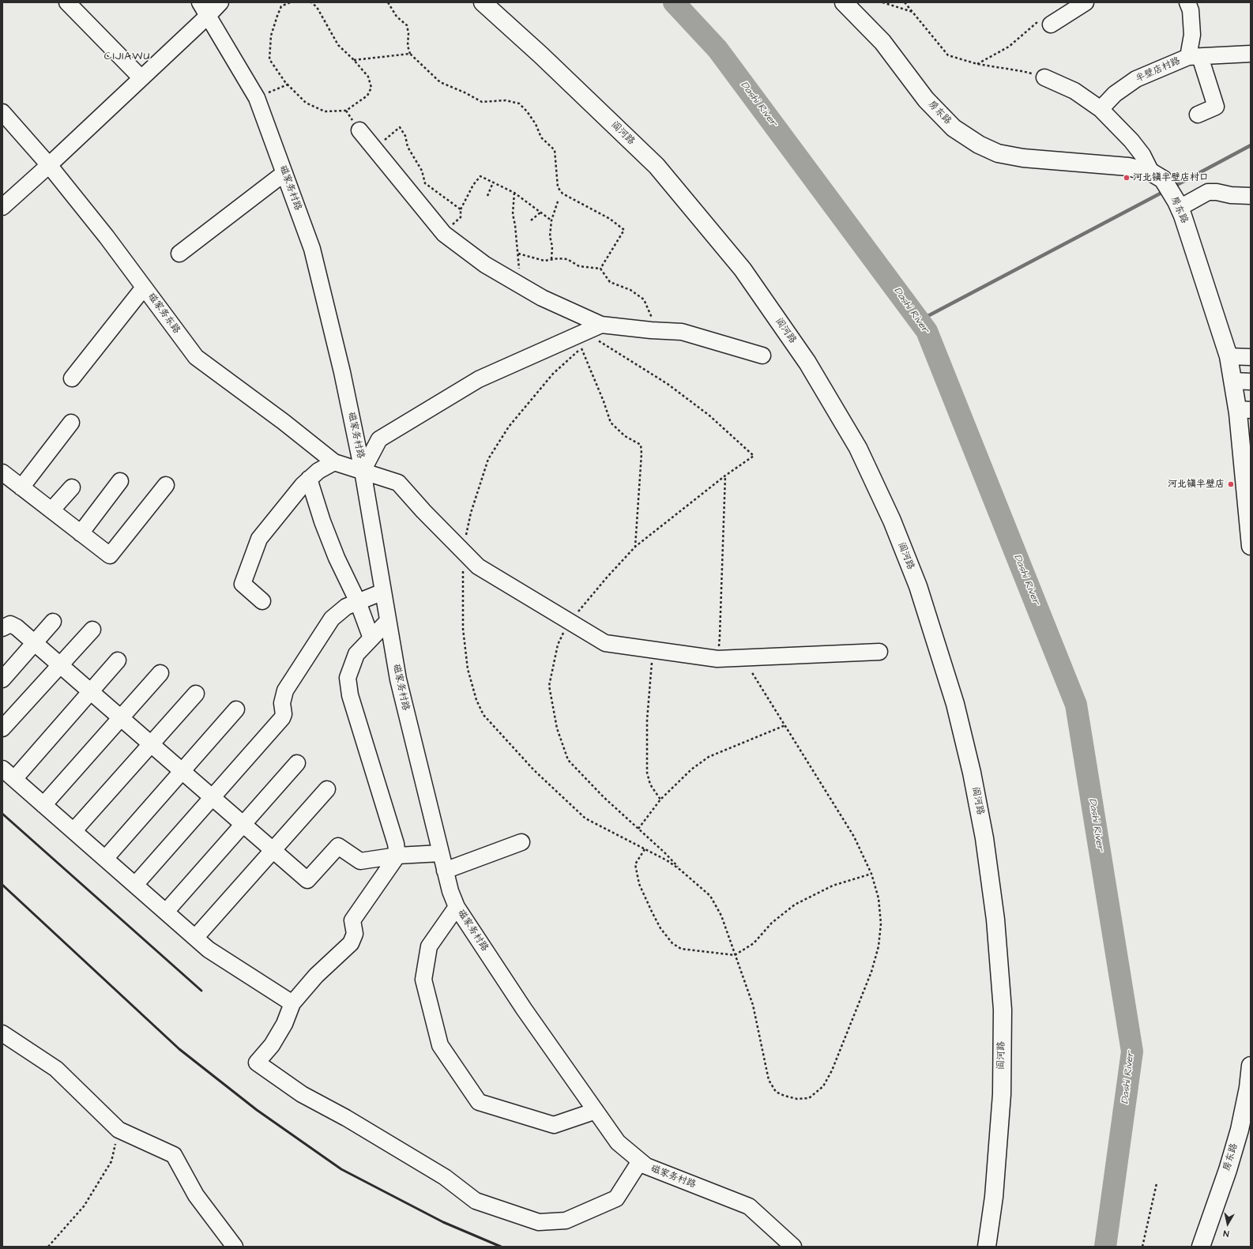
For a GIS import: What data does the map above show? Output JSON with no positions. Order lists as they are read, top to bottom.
{
  "streets": {
    "main road": ["房东路", "阎河路"],
    "street": ["半壁店村路", "磁家务村路", "磁家务东路"]
  },
  "crossings": [
    ["磁家务村路", "磁家务东路"]
  ],
  "districts": ["CIJIAWU"],
  "water": ["Dashi River"],
  "places": ["河北镇半壁店村口", "河北镇半壁店"],
  "north": "bottom"
}
